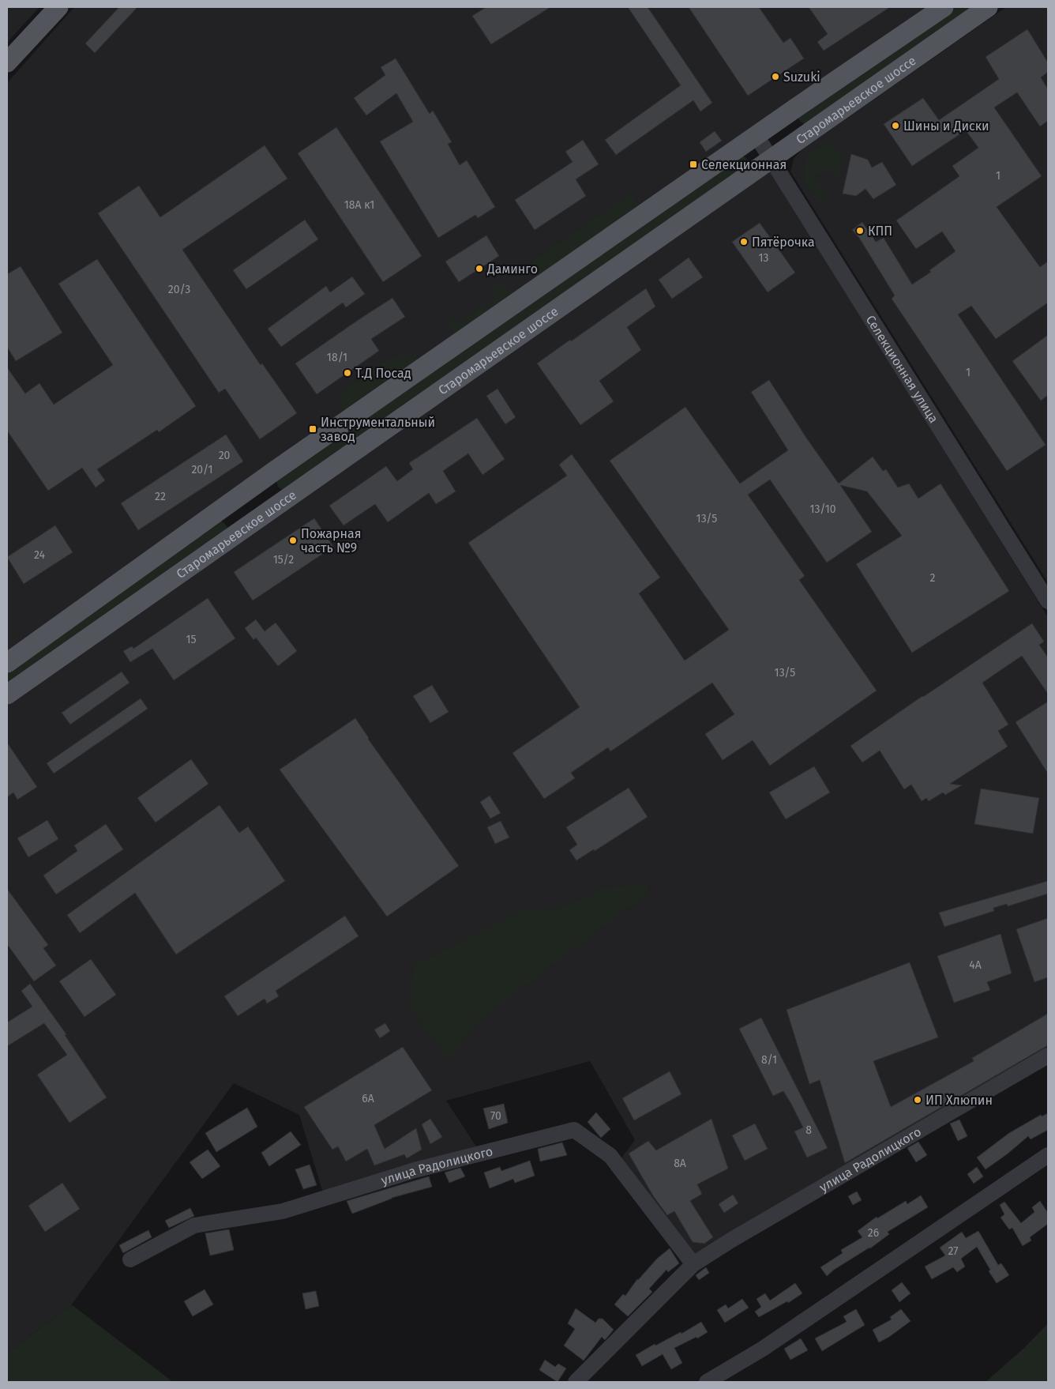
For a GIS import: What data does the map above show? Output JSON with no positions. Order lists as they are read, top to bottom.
{
  "streets": {
    "main road": ["Старомарьевское шоссе"],
    "street": ["Селекционная улица", "улица Радолицкого"]
  },
  "crossings": [
    ["Старомарьевское шоссе", "Селекционная улица"]
  ],
  "places": {
    "other": [
      "Suzuki",
      "Шины и Диски",
      "КПП",
      "Пятёрочка",
      "Даминго",
      "Т.Д Посад",
      "Пожарная часть №9",
      "ИП Хлюпин"
    ],
    "transit": ["Селекционная", "Инструментальный завод"]
  },
  "house_numbers": [
    "1",
    "18А к1",
    "13",
    "20/3",
    "18/1",
    "1",
    "20",
    "20/1",
    "22",
    "13/10",
    "13/5",
    "24",
    "15/2",
    "2",
    "15",
    "13/5",
    "4А",
    "8/1",
    "6А",
    "70",
    "8",
    "8А",
    "26",
    "27"
  ]
}
